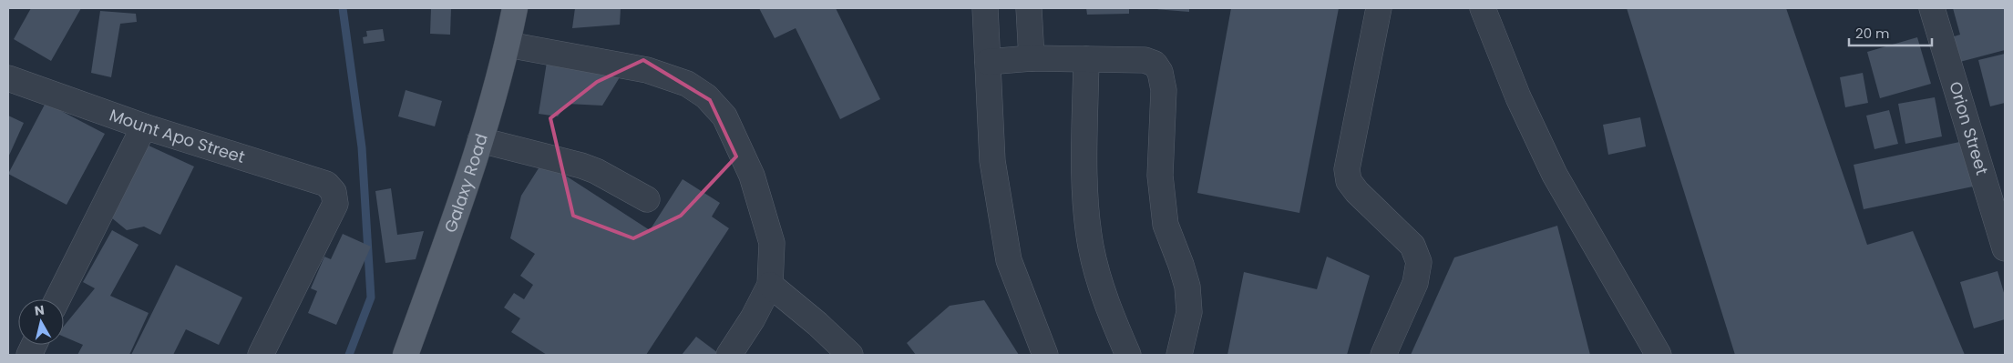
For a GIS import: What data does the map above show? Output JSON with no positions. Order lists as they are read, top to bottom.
{
  "streets": {
    "main road": ["Galaxy Road"],
    "street": ["Orion Street", "Mount Apo Street"]
  },
  "scale_bar": "20 m",
  "north": "top"
}
